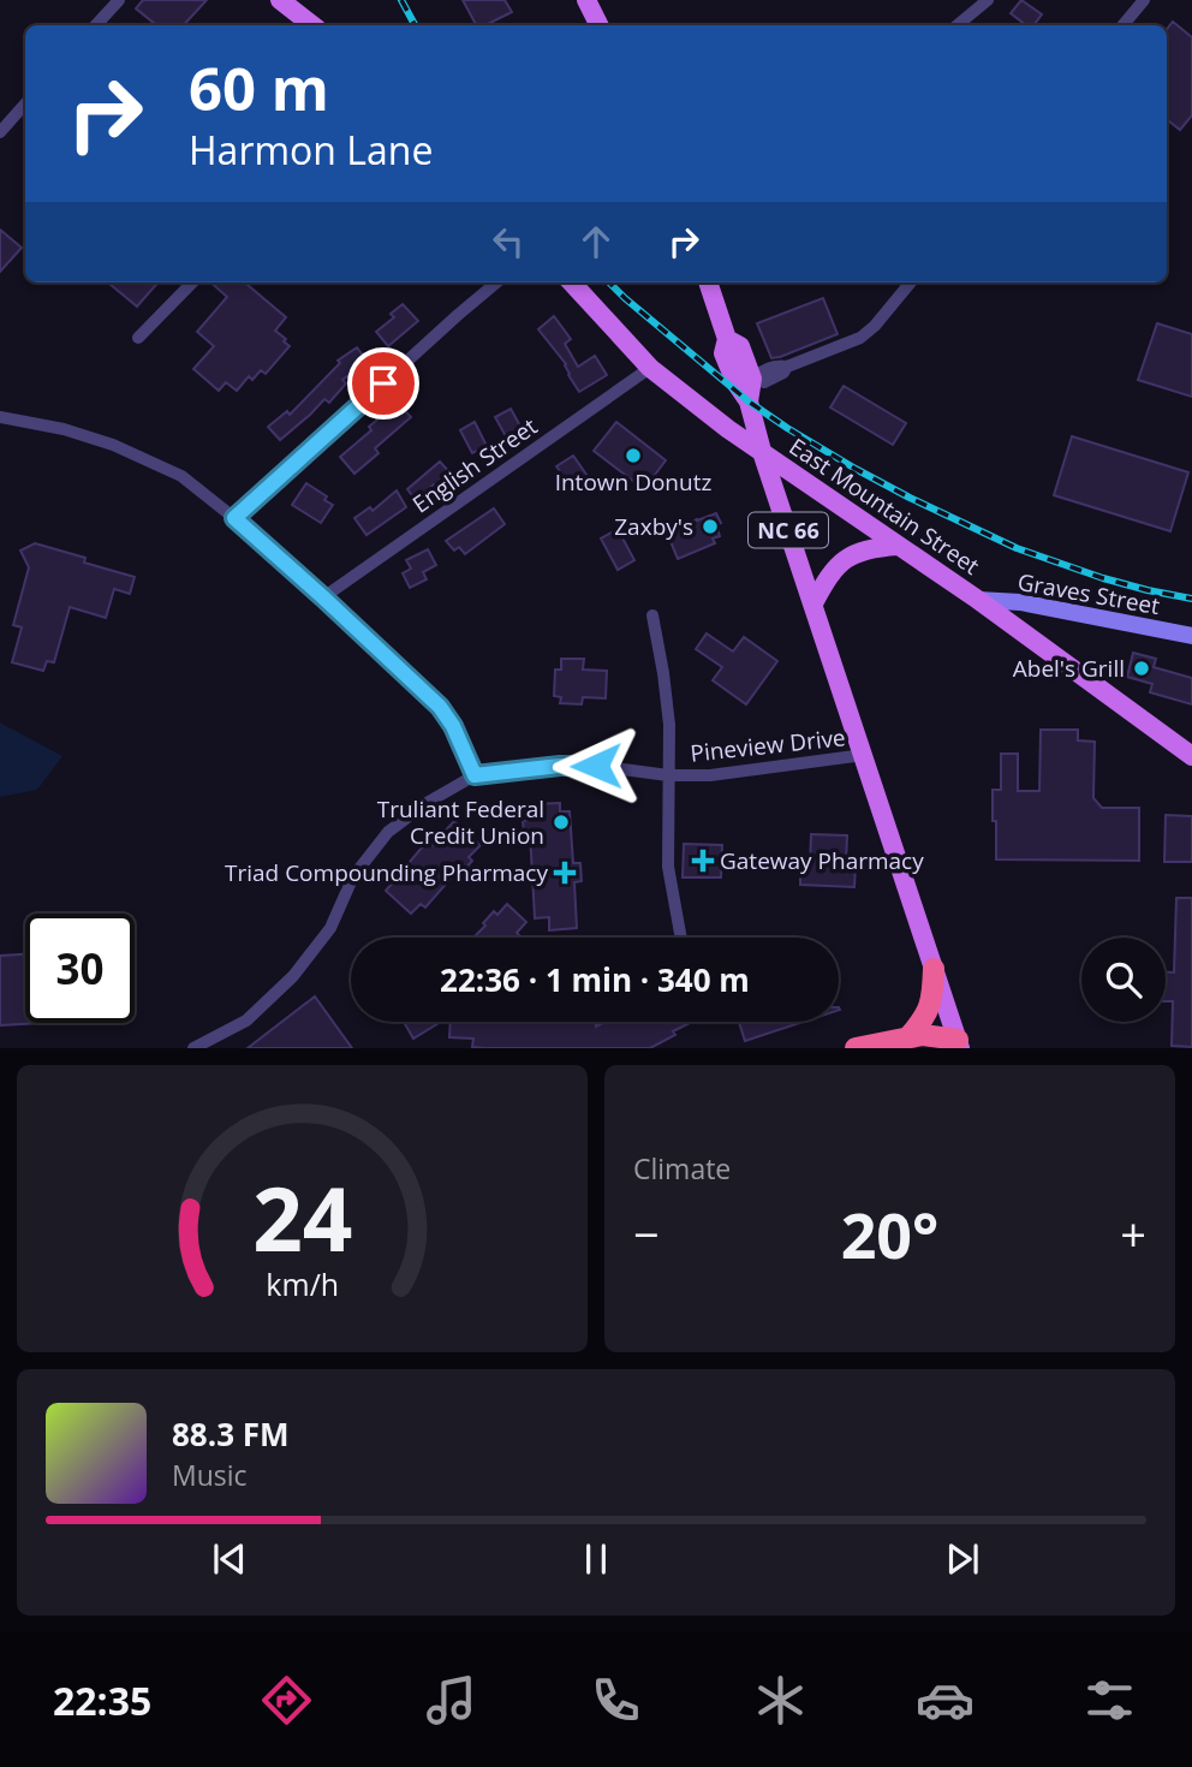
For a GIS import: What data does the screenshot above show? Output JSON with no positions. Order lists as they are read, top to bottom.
{
  "streets": {
    "main road": ["East Mountain Street", "NC 66"],
    "street": ["English Street", "Graves Street", "Pineview Drive"]
  },
  "crossings": [
    ["English Street", "East Mountain Street"],
    ["East Mountain Street", "NC 66"],
    ["East Mountain Street", "Graves Street"],
    ["NC 66", "Pineview Drive"]
  ],
  "places": {
    "other": [
      "Intown Donutz",
      "Zaxby's",
      "Abel's Grill",
      "Truliant Federal Credit Union"
    ],
    "health": ["Gateway Pharmacy", "Triad Compounding Pharmacy"]
  },
  "page": {
    "turn": ["60 m", "Harmon Lane"],
    "limit": "30",
    "trip": "22:36 · 1 min · 340 m",
    "tile": "Climate",
    "heat": ["−", "20°", "+"],
    "song": ["88.3 FM", "Music"],
    "tabs": "22:35",
    "gauge": ["24", "km/h"]
  }
}
